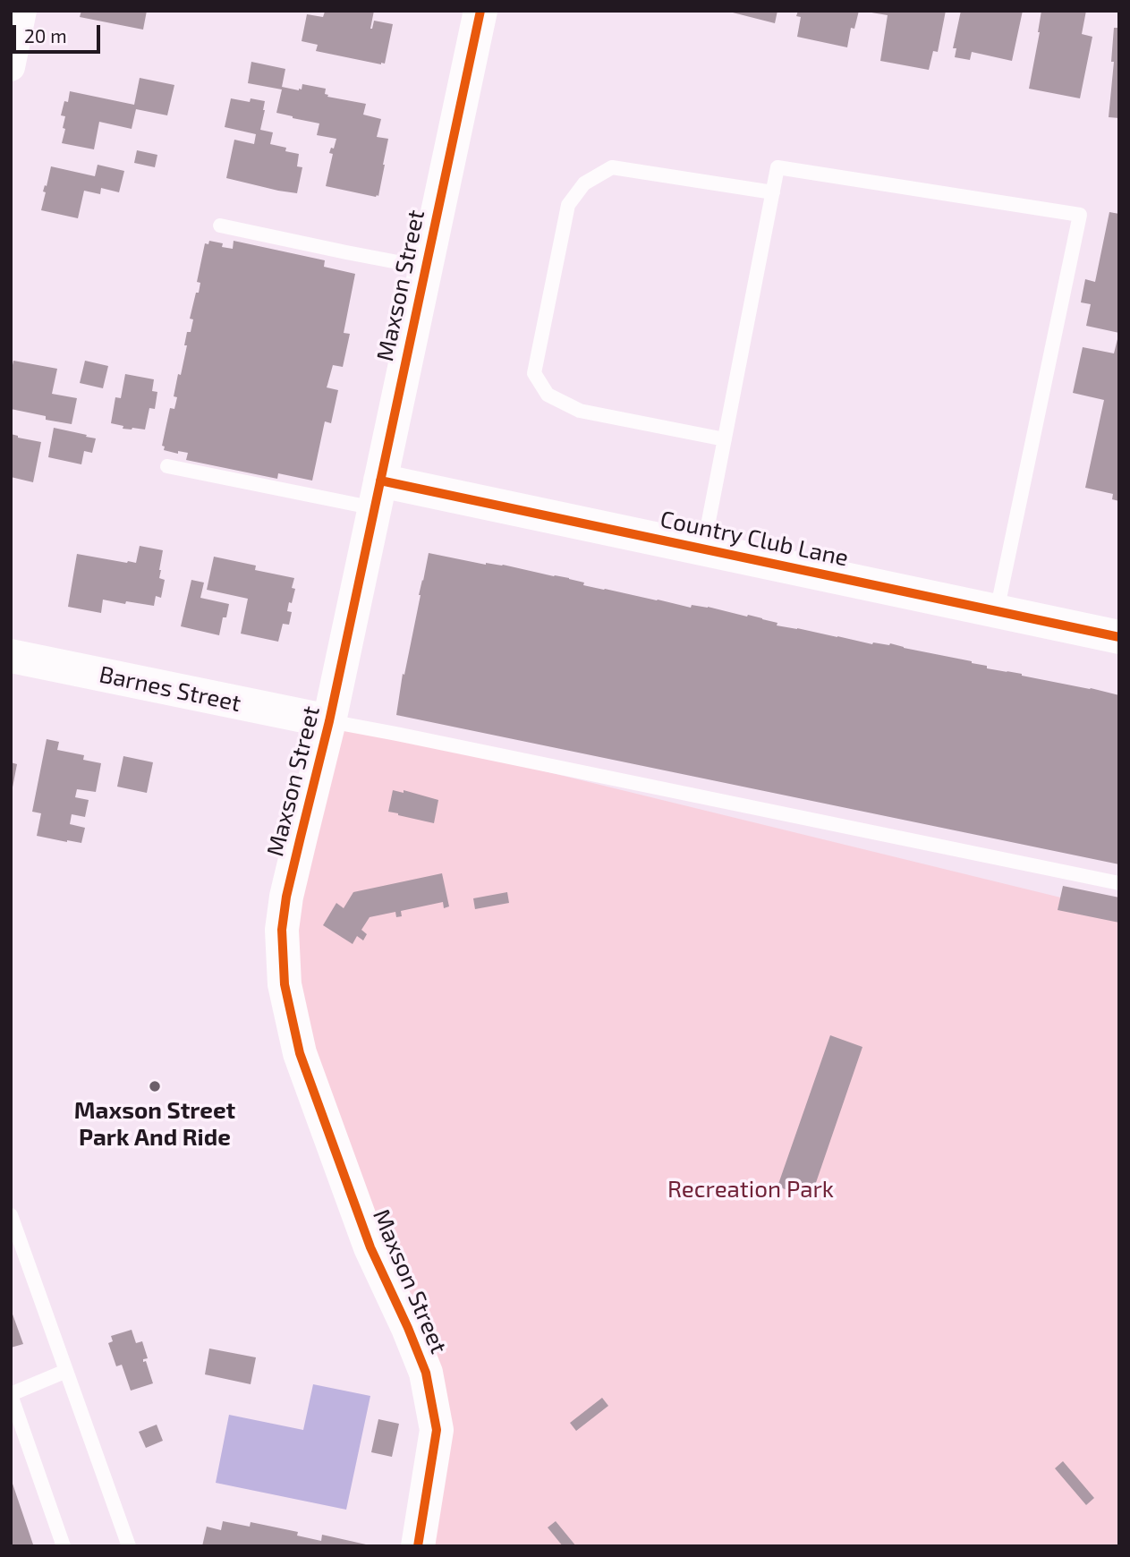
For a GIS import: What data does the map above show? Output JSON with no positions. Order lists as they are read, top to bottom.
{
  "streets": {
    "street": ["Maxson Street", "Country Club Lane", "Barnes Street"]
  },
  "crossings": [
    ["Maxson Street", "Country Club Lane"],
    ["Maxson Street", "Barnes Street"]
  ],
  "parks": ["Recreation Park"],
  "places": ["Maxson Street Park And Ride"],
  "scale_bar": "20 m"
}
